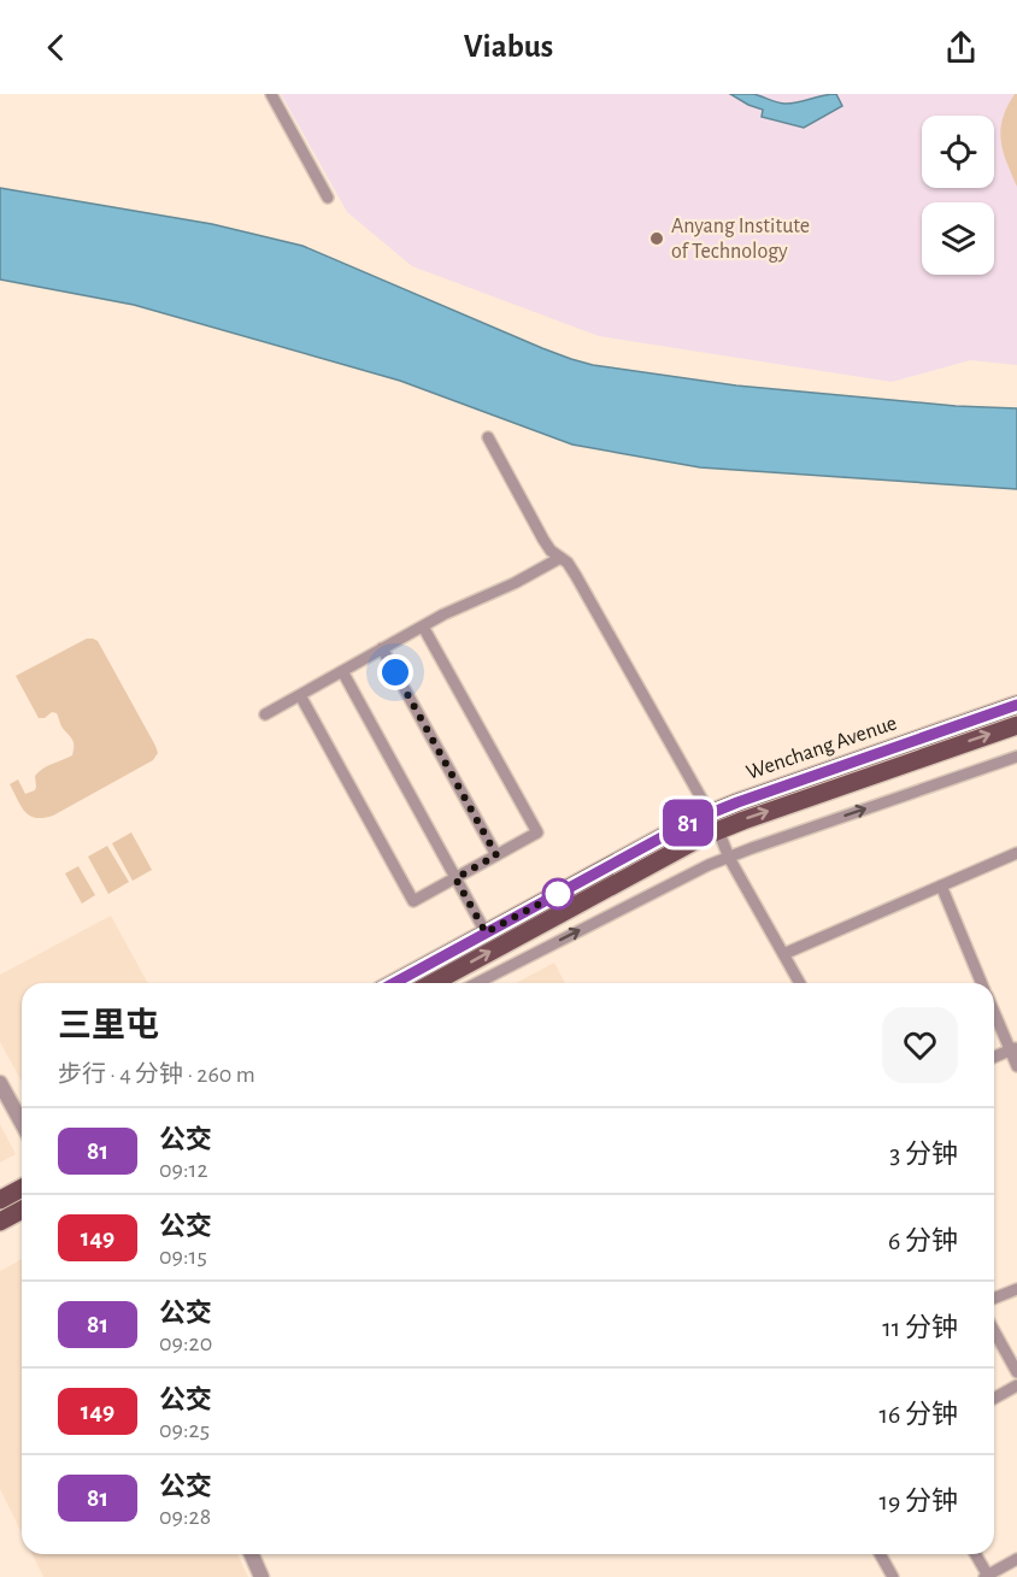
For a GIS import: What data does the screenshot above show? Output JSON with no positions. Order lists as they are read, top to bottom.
{
  "streets": {
    "main road": ["Wenchang Avenue"]
  },
  "places": ["Anyang Institute of Technology"],
  "lines": ["bus line 81"],
  "page": {
    "header": "Viabus",
    "on_map": "81",
    "heading": ["三里屯", "步行 · 4 分钟 · 260 m"],
    "list": [
      {
        "mark": "81",
        "name": "公交",
        "note": "09:12",
        "value": "3 分钟"
      },
      {
        "mark": "149",
        "name": "公交",
        "note": "09:15",
        "value": "6 分钟"
      },
      {
        "mark": "81",
        "name": "公交",
        "note": "09:20",
        "value": "11 分钟"
      },
      {
        "mark": "149",
        "name": "公交",
        "note": "09:25",
        "value": "16 分钟"
      },
      {
        "mark": "81",
        "name": "公交",
        "note": "09:28",
        "value": "19 分钟"
      }
    ]
  }
}
